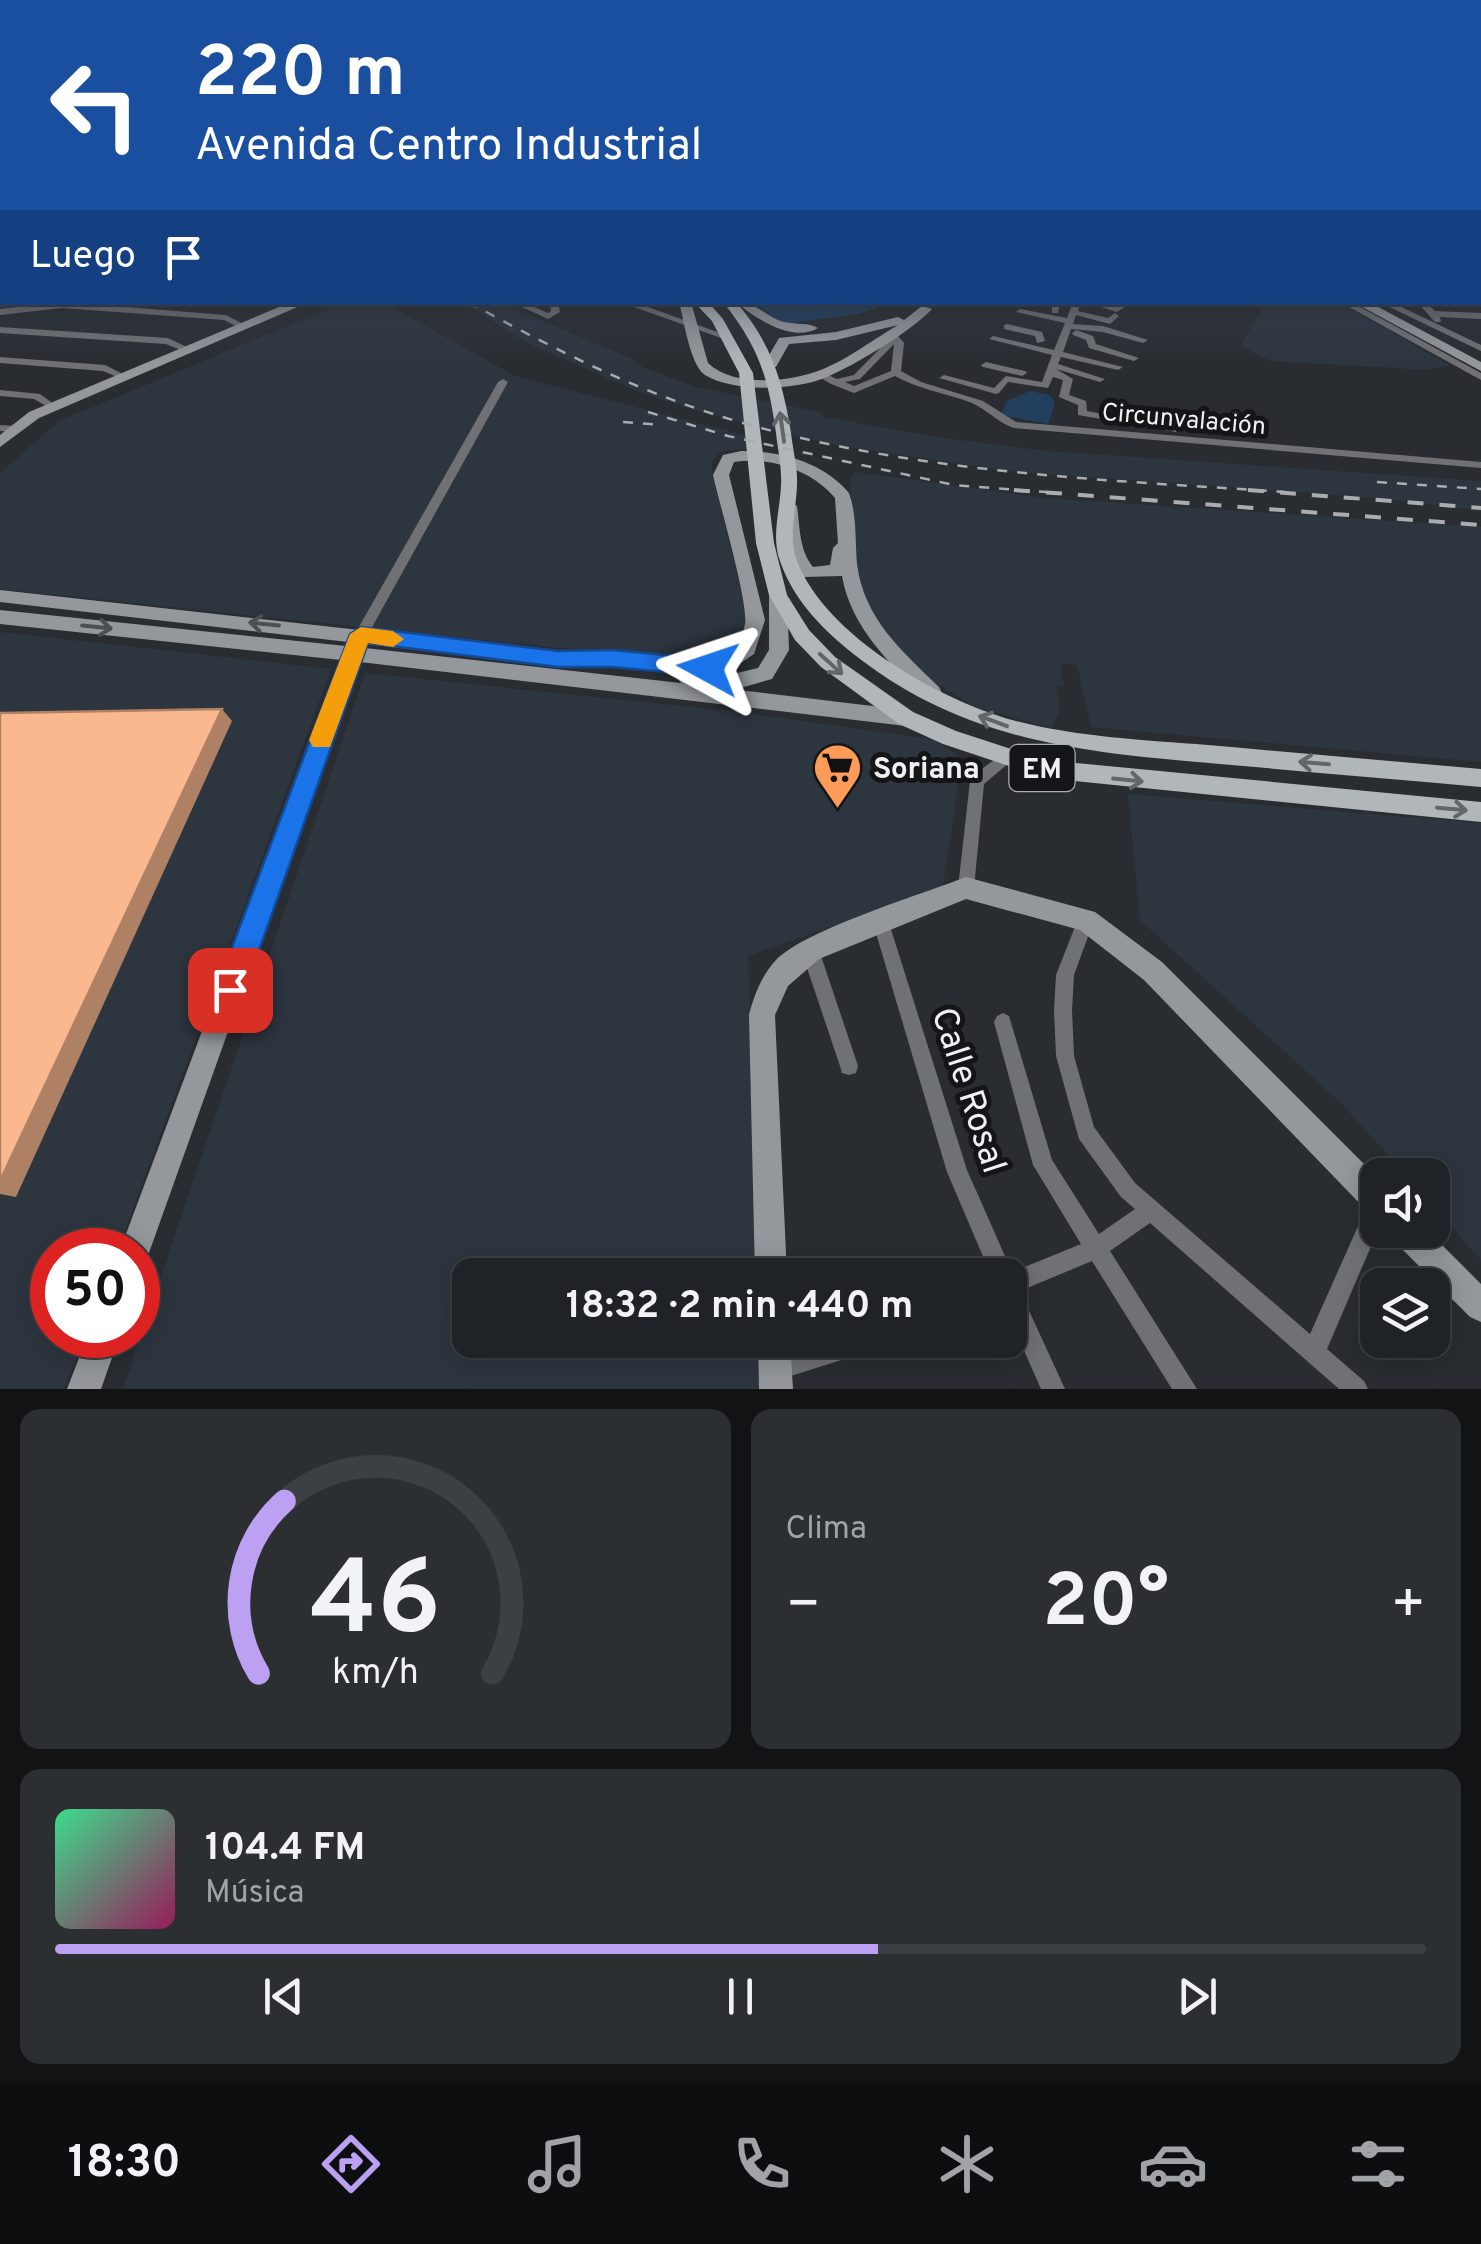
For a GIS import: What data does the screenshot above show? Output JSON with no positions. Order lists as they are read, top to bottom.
{
  "streets": {
    "main road": ["EM"],
    "street": ["Circunvalación", "Calle Rosal"]
  },
  "places": {
    "supermarket": ["Soriana"]
  },
  "page": {
    "turn": ["220 m", "Avenida Centro Industrial"],
    "then": "Luego",
    "limit": "50",
    "trip": "18:32 · 2 min · 440 m",
    "tile": "Clima",
    "heat": ["−", "20°", "+"],
    "song": ["104.4 FM", "Música"],
    "tabs": "18:30",
    "gauge": ["46", "km/h"]
  }
}
